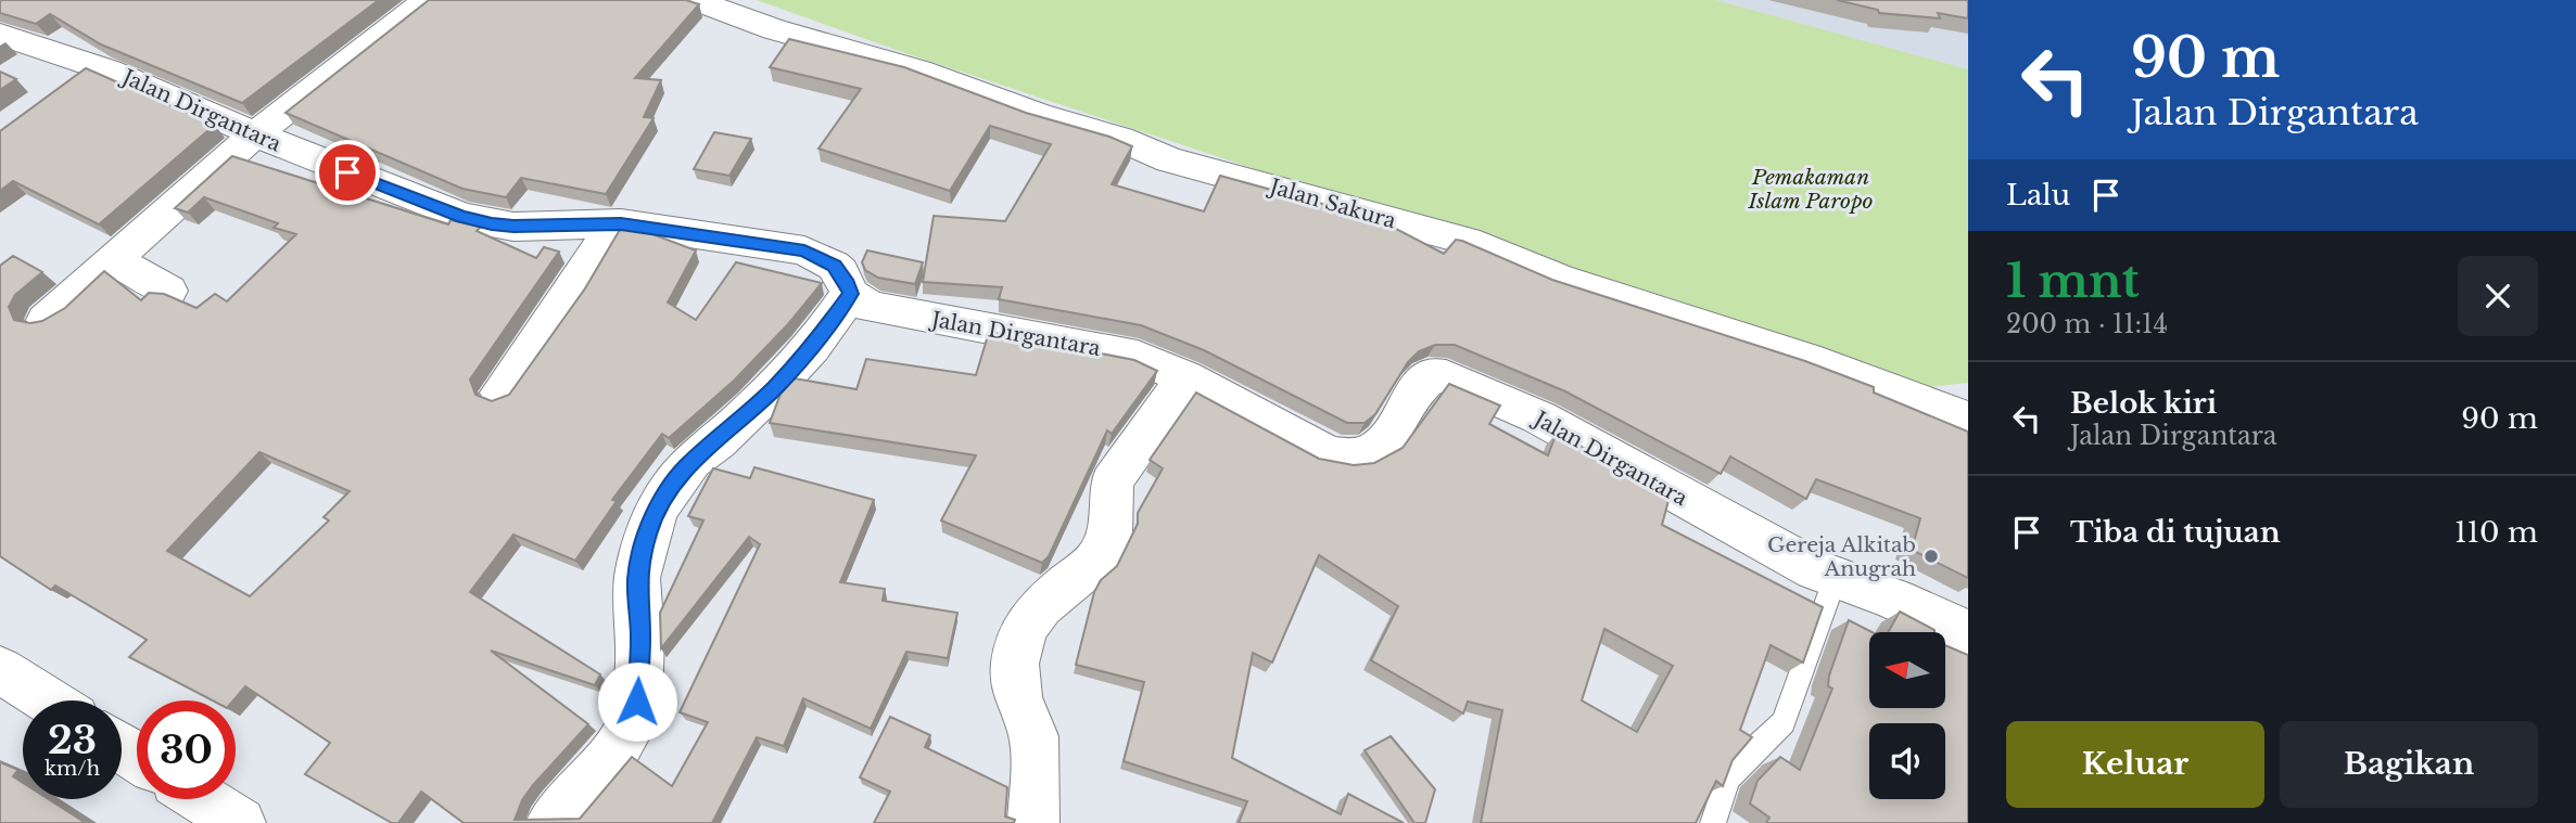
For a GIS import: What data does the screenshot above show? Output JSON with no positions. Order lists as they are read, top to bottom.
{
  "streets": {
    "street": ["Jalan Dirgantara", "Jalan Sakura"]
  },
  "parks": ["Pemakaman Islam Paropo"],
  "places": ["Gereja Alkitab Anugrah"],
  "north": "left",
  "page": {
    "turn": ["90 m", "Jalan Dirgantara"],
    "then": "Lalu",
    "heading": ["1 mnt", "200 m · 11:14"],
    "list": [
      {
        "name": "Belok kiri",
        "note": "Jalan Dirgantara",
        "value": "90 m"
      },
      {
        "name": "Tiba di tujuan",
        "value": "110 m"
      }
    ],
    "speed": "23 km/h",
    "limit": "30",
    "buttons": ["Keluar", "Bagikan"]
  }
}
